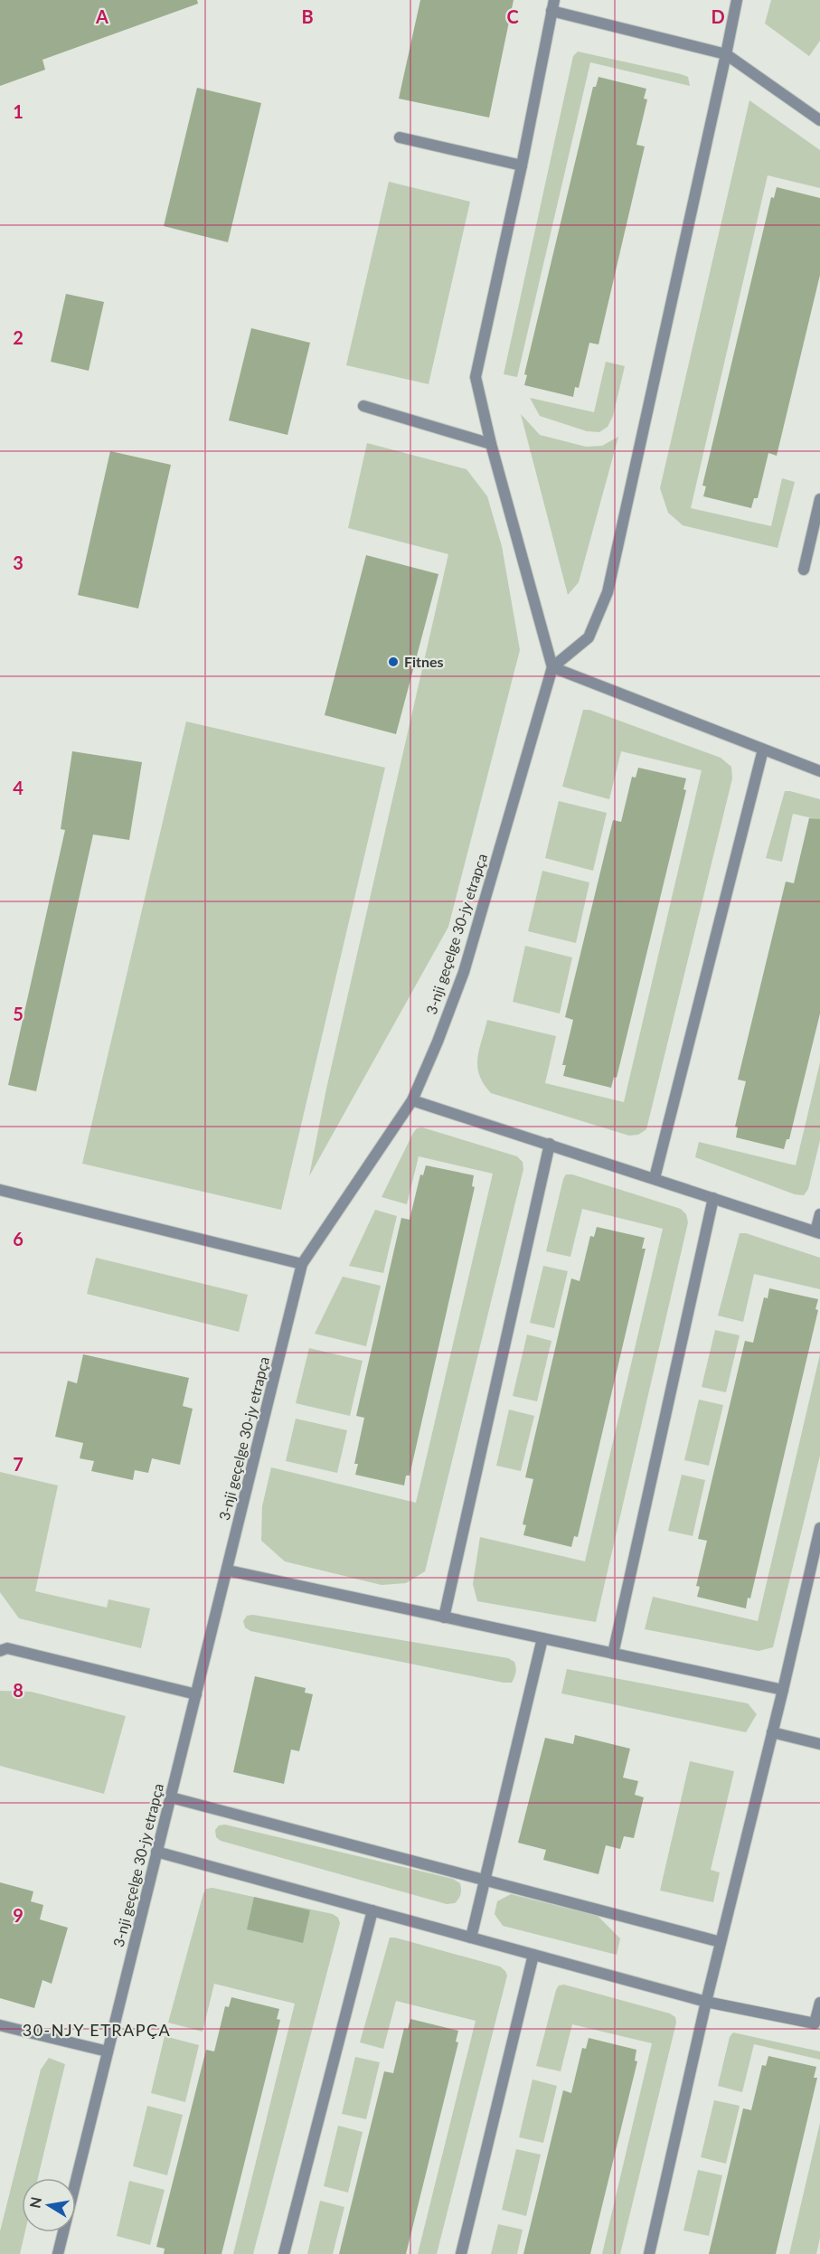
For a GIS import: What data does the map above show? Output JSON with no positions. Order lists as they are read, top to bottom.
{
  "streets": {
    "street": ["3-nji geçelge 30-jy etrapça"]
  },
  "districts": ["30-NJY ETRAPÇA"],
  "places": ["Fitnes"],
  "north": "left",
  "grid": {
    "columns": [
      "A",
      "B",
      "C",
      "D"
    ],
    "rows": [
      "1",
      "2",
      "3",
      "4",
      "5",
      "6",
      "7",
      "8",
      "9"
    ]
  }
}
